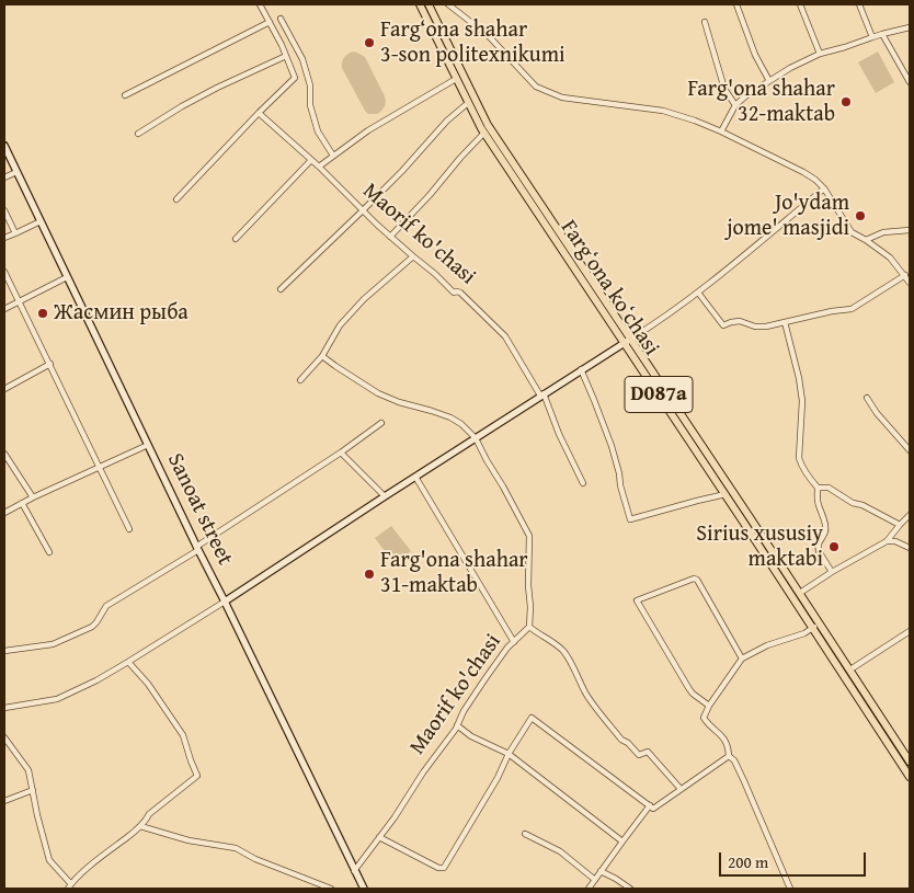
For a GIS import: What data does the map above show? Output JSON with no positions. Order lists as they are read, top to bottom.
{
  "streets": {
    "main road": ["Fargʻona koʻchasi", "D087a", "Sanoat street"],
    "street": ["Maorif ko'chasi"]
  },
  "crossings": [
    ["Maorif ko'chasi", "Sanoat street"]
  ],
  "places": [
    "Farg‘ona shahar 3-son politexnikumi",
    "Farg'ona shahar 32-maktab",
    "Jo'ydam jome' masjidi",
    "Жасмин рыба",
    "Sirius xususiy maktabi",
    "Farg'ona shahar 31-maktab"
  ],
  "scale_bar": "200 m"
}
